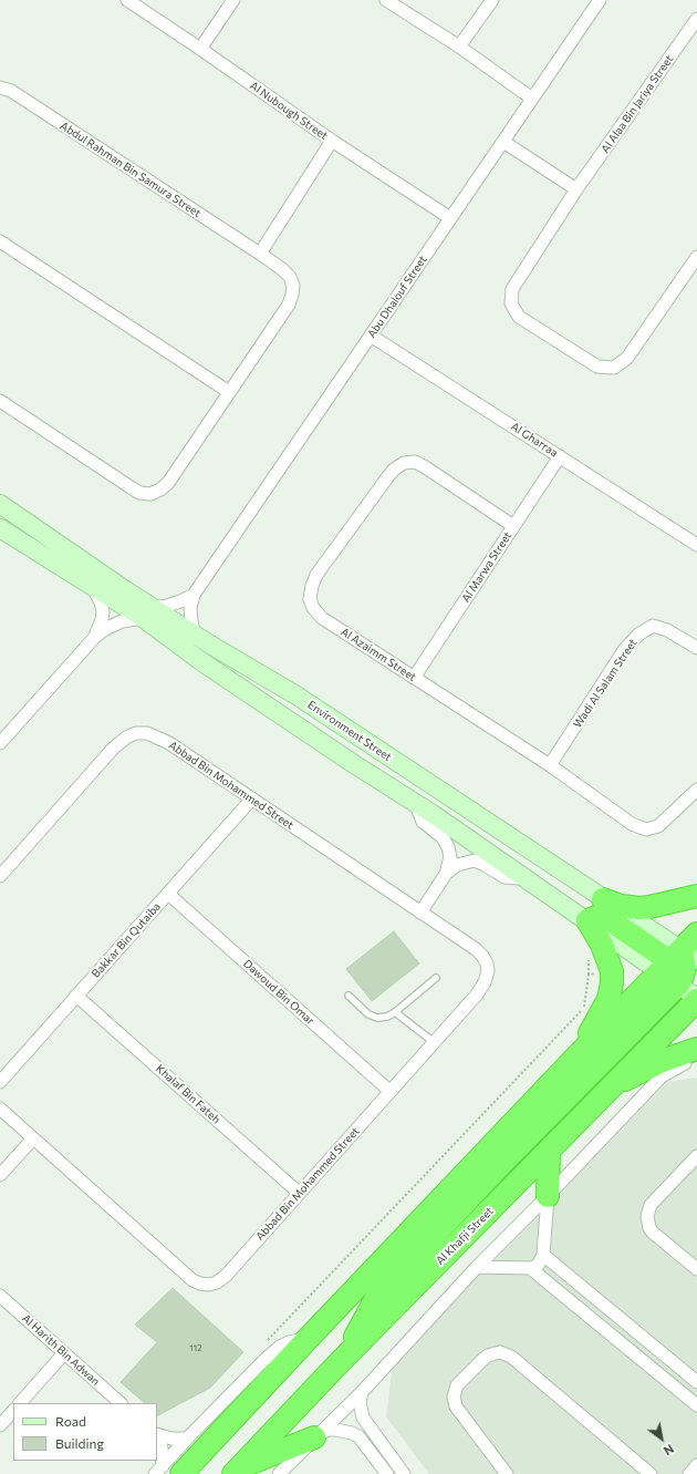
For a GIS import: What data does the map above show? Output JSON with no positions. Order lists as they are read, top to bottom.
{
  "streets": {
    "highway": ["Al Khafji Street"],
    "street": [
      "Al Alaa Bin Jariya Street",
      "Al Nubough Street",
      "Abdul Rahman Bin Samura Street",
      "Abu Dhalouf Street",
      "Al Gharraa",
      "Al Marwa Street",
      "Al Azaimm Street",
      "Wadi Al Salam Street",
      "Environment Street",
      "Abbad Bin Mohammed Street",
      "Bakkar Bin Qutaiba",
      "Dawoud Bin Omar",
      "Khalaf Bin Fateh",
      "Al Harith Bin Adwan"
    ]
  },
  "crossings": [
    ["Al Nubough Street", "Abu Dhalouf Street"],
    ["Abu Dhalouf Street", "Al Gharraa"],
    ["Abu Dhalouf Street", "Environment Street"],
    ["Al Gharraa", "Al Marwa Street"],
    ["Al Marwa Street", "Al Azaimm Street"],
    ["Al Azaimm Street", "Wadi Al Salam Street"],
    ["Environment Street", "Al Khafji Street"],
    ["Abbad Bin Mohammed Street", "Bakkar Bin Qutaiba"],
    ["Abbad Bin Mohammed Street", "Dawoud Bin Omar"],
    ["Abbad Bin Mohammed Street", "Khalaf Bin Fateh"],
    ["Bakkar Bin Qutaiba", "Dawoud Bin Omar"],
    ["Bakkar Bin Qutaiba", "Khalaf Bin Fateh"]
  ],
  "house_numbers": ["112"],
  "legend": ["Road", "Building"],
  "north": "bottom right"
}
